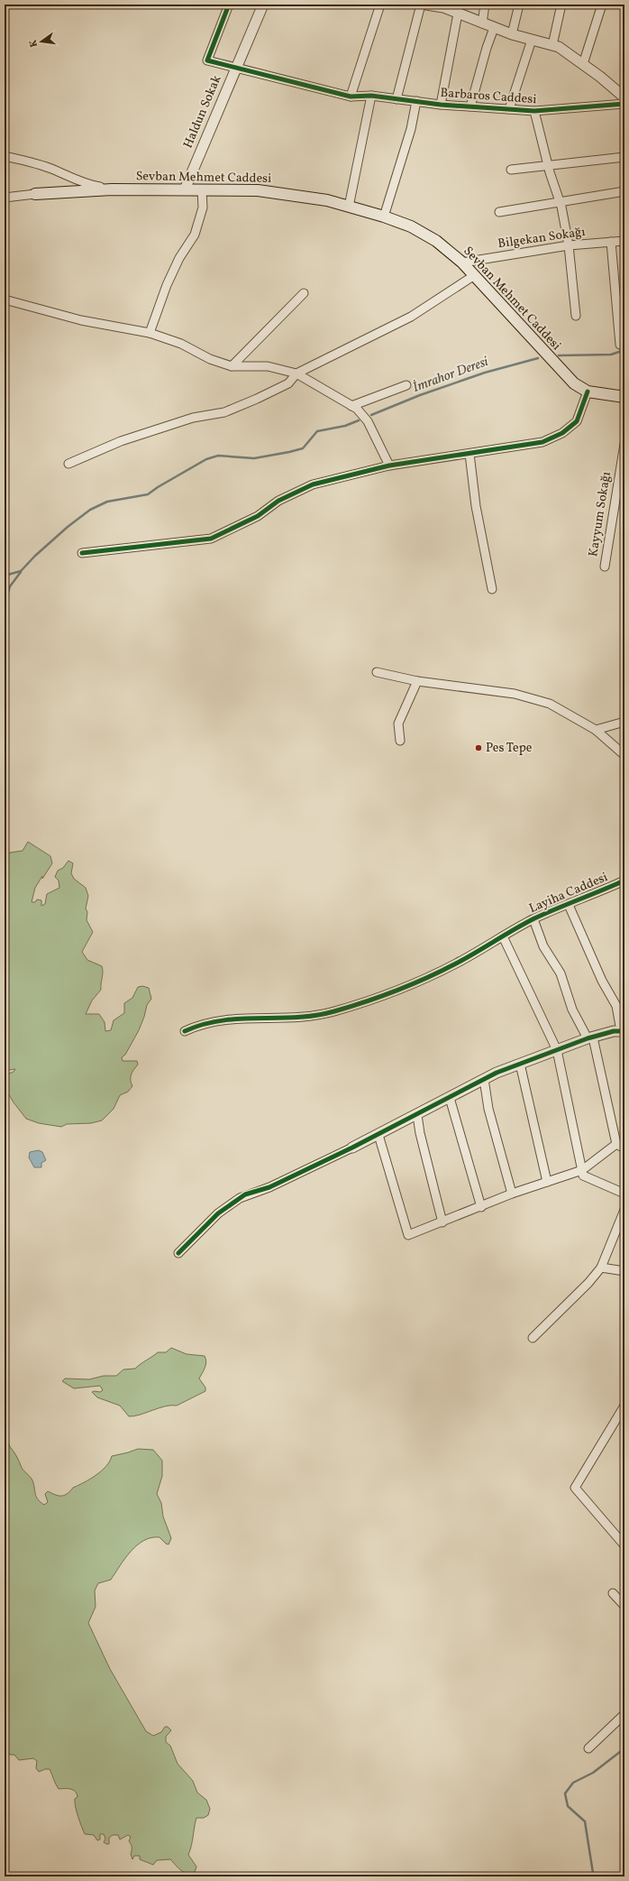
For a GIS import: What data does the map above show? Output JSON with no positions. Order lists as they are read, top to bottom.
{
  "streets": {
    "main road": ["Sevban Mehmet Caddesi"],
    "street": [
      "Barbaros Caddesi",
      "Haldun Sokak",
      "Bilgekan Sokağı",
      "Kayyum Sokağı",
      "Layiha Caddesi"
    ]
  },
  "crossings": [
    ["Barbaros Caddesi", "Haldun Sokak"],
    ["Haldun Sokak", "Sevban Mehmet Caddesi"],
    ["Sevban Mehmet Caddesi", "Bilgekan Sokağı"]
  ],
  "water": ["İmrahor Deresi"],
  "places": ["Pes Tepe"],
  "north": "left"
}
